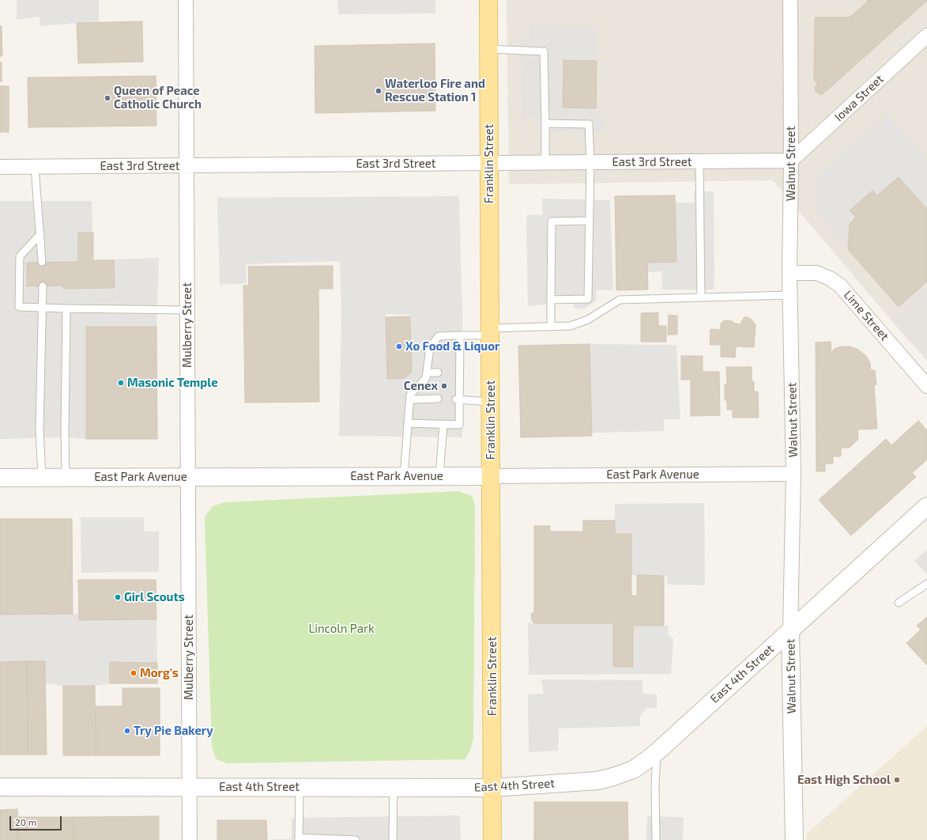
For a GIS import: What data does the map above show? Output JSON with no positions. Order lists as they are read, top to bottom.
{
  "streets": {
    "main road": ["Franklin Street"],
    "street": [
      "Iowa Street",
      "East 3rd Street",
      "Walnut Street",
      "Lime Street",
      "Mulberry Street",
      "East Park Avenue",
      "East 4th Street"
    ]
  },
  "crossings": [
    ["Iowa Street", "East 3rd Street"],
    ["Iowa Street", "Walnut Street"],
    ["East 3rd Street", "Franklin Street"],
    ["East 3rd Street", "Walnut Street"],
    ["East 3rd Street", "Mulberry Street"],
    ["Franklin Street", "East Park Avenue"],
    ["Franklin Street", "East 4th Street"],
    ["Walnut Street", "Lime Street"],
    ["Walnut Street", "East Park Avenue"],
    ["Walnut Street", "East 4th Street"],
    ["Mulberry Street", "East Park Avenue"],
    ["Mulberry Street", "East 4th Street"]
  ],
  "parks": ["Lincoln Park"],
  "places": [
    "Waterloo Fire and Rescue Station 1",
    "Queen of Peace Catholic Church",
    "Xo Food & Liquor",
    "Masonic Temple",
    "Cenex",
    "Girl Scouts",
    "Morg's",
    "Try Pie Bakery",
    "East High School"
  ],
  "scale_bar": "20 m"
}
